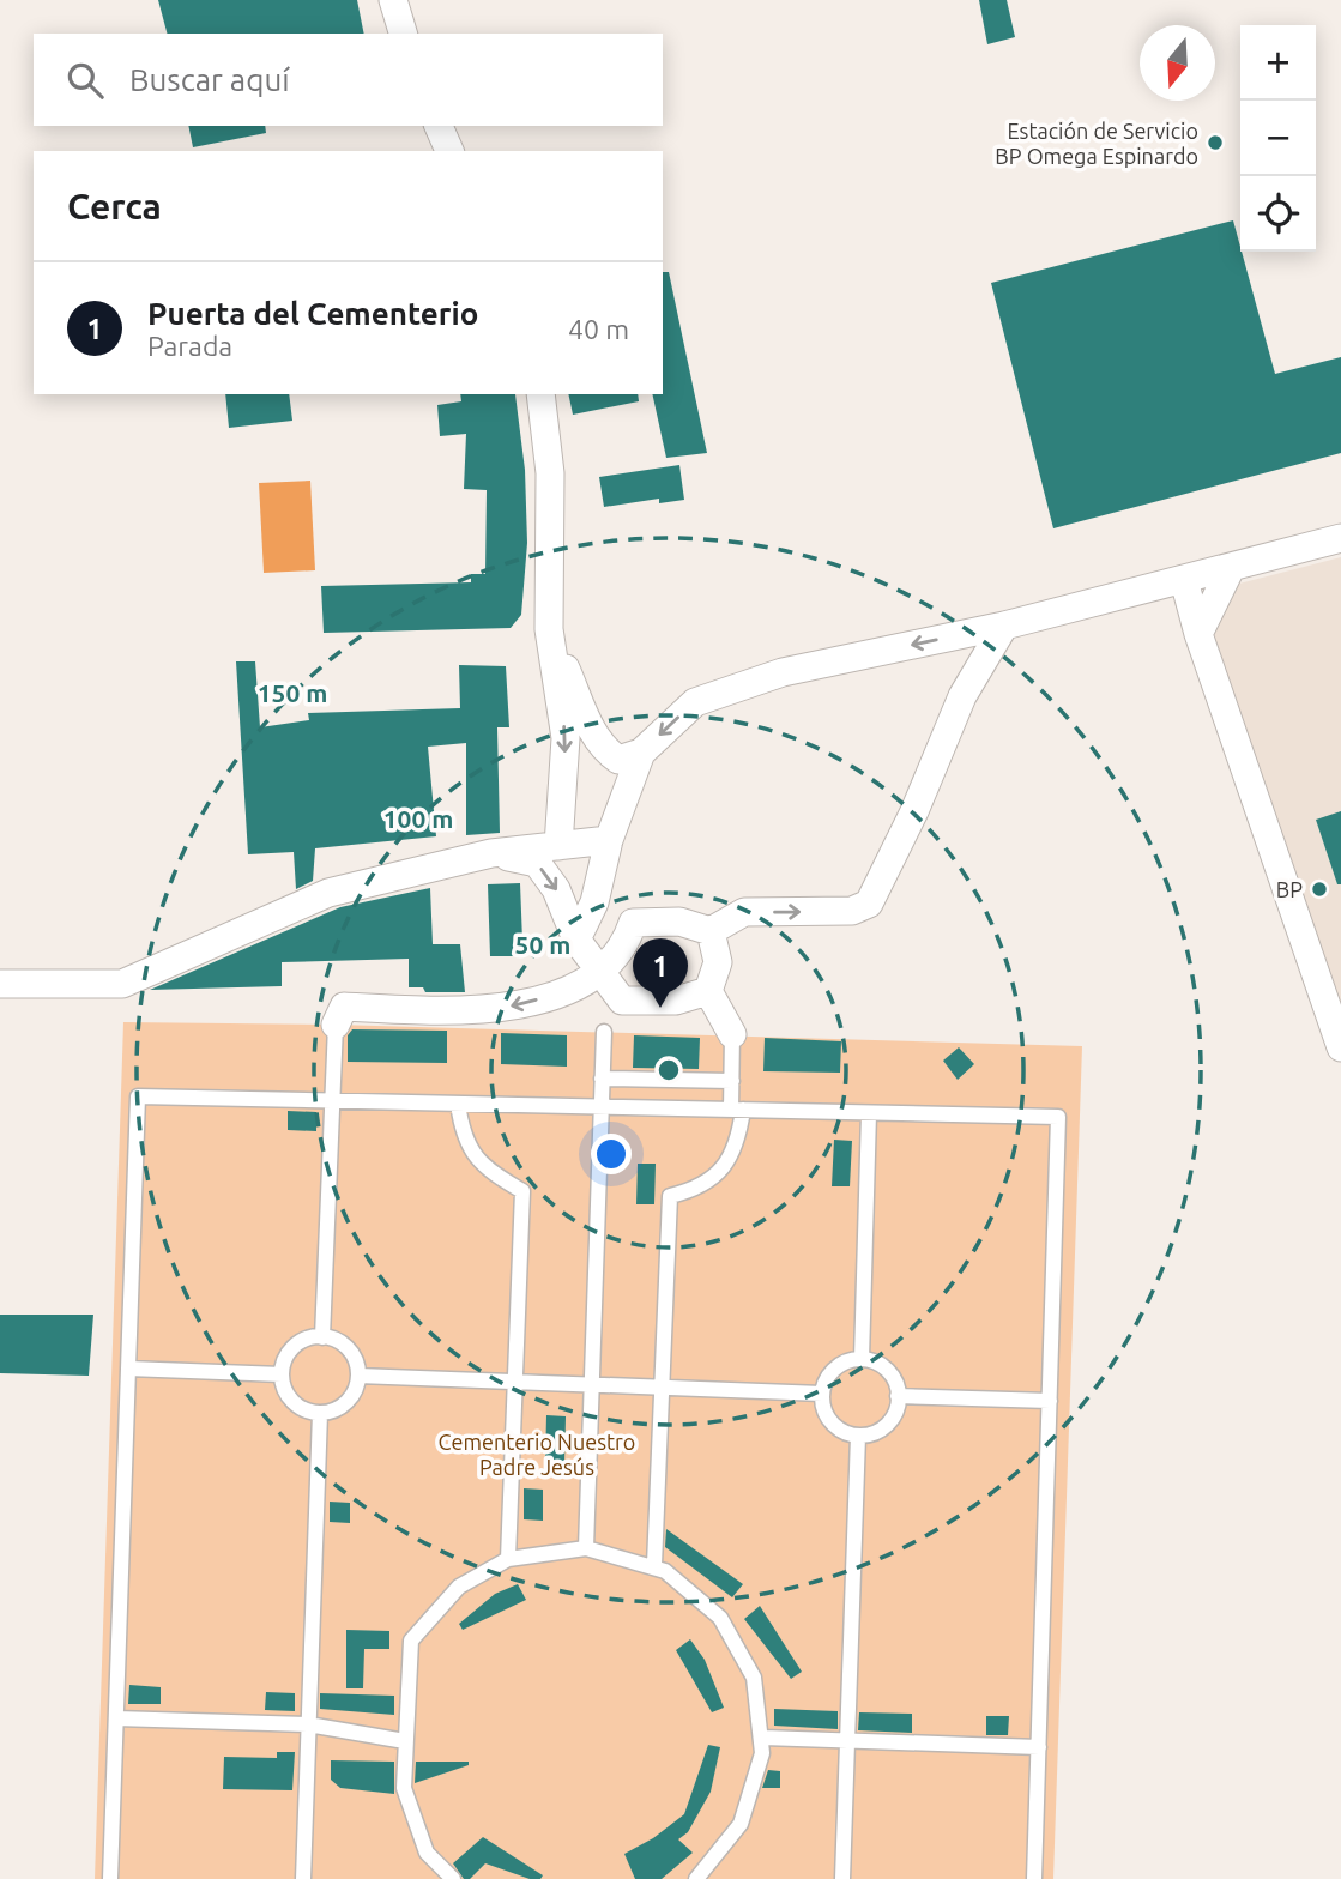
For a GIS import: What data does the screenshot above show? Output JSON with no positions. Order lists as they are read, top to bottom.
{
  "parks": ["Cementerio Nuestro Padre Jesús"],
  "places": ["Estación de Servicio BP Omega Espinardo", "BP"],
  "north": "bottom",
  "page": {
    "map_buttons": ["+", "−"],
    "search": "Buscar aquí",
    "heading": "Cerca",
    "list": [
      {
        "mark": "1",
        "name": "Puerta del Cementerio",
        "note": "Parada",
        "value": "40 m"
      }
    ],
    "pins": "1"
  },
  "rings": ["150 m", "100 m", "50 m"]
}
